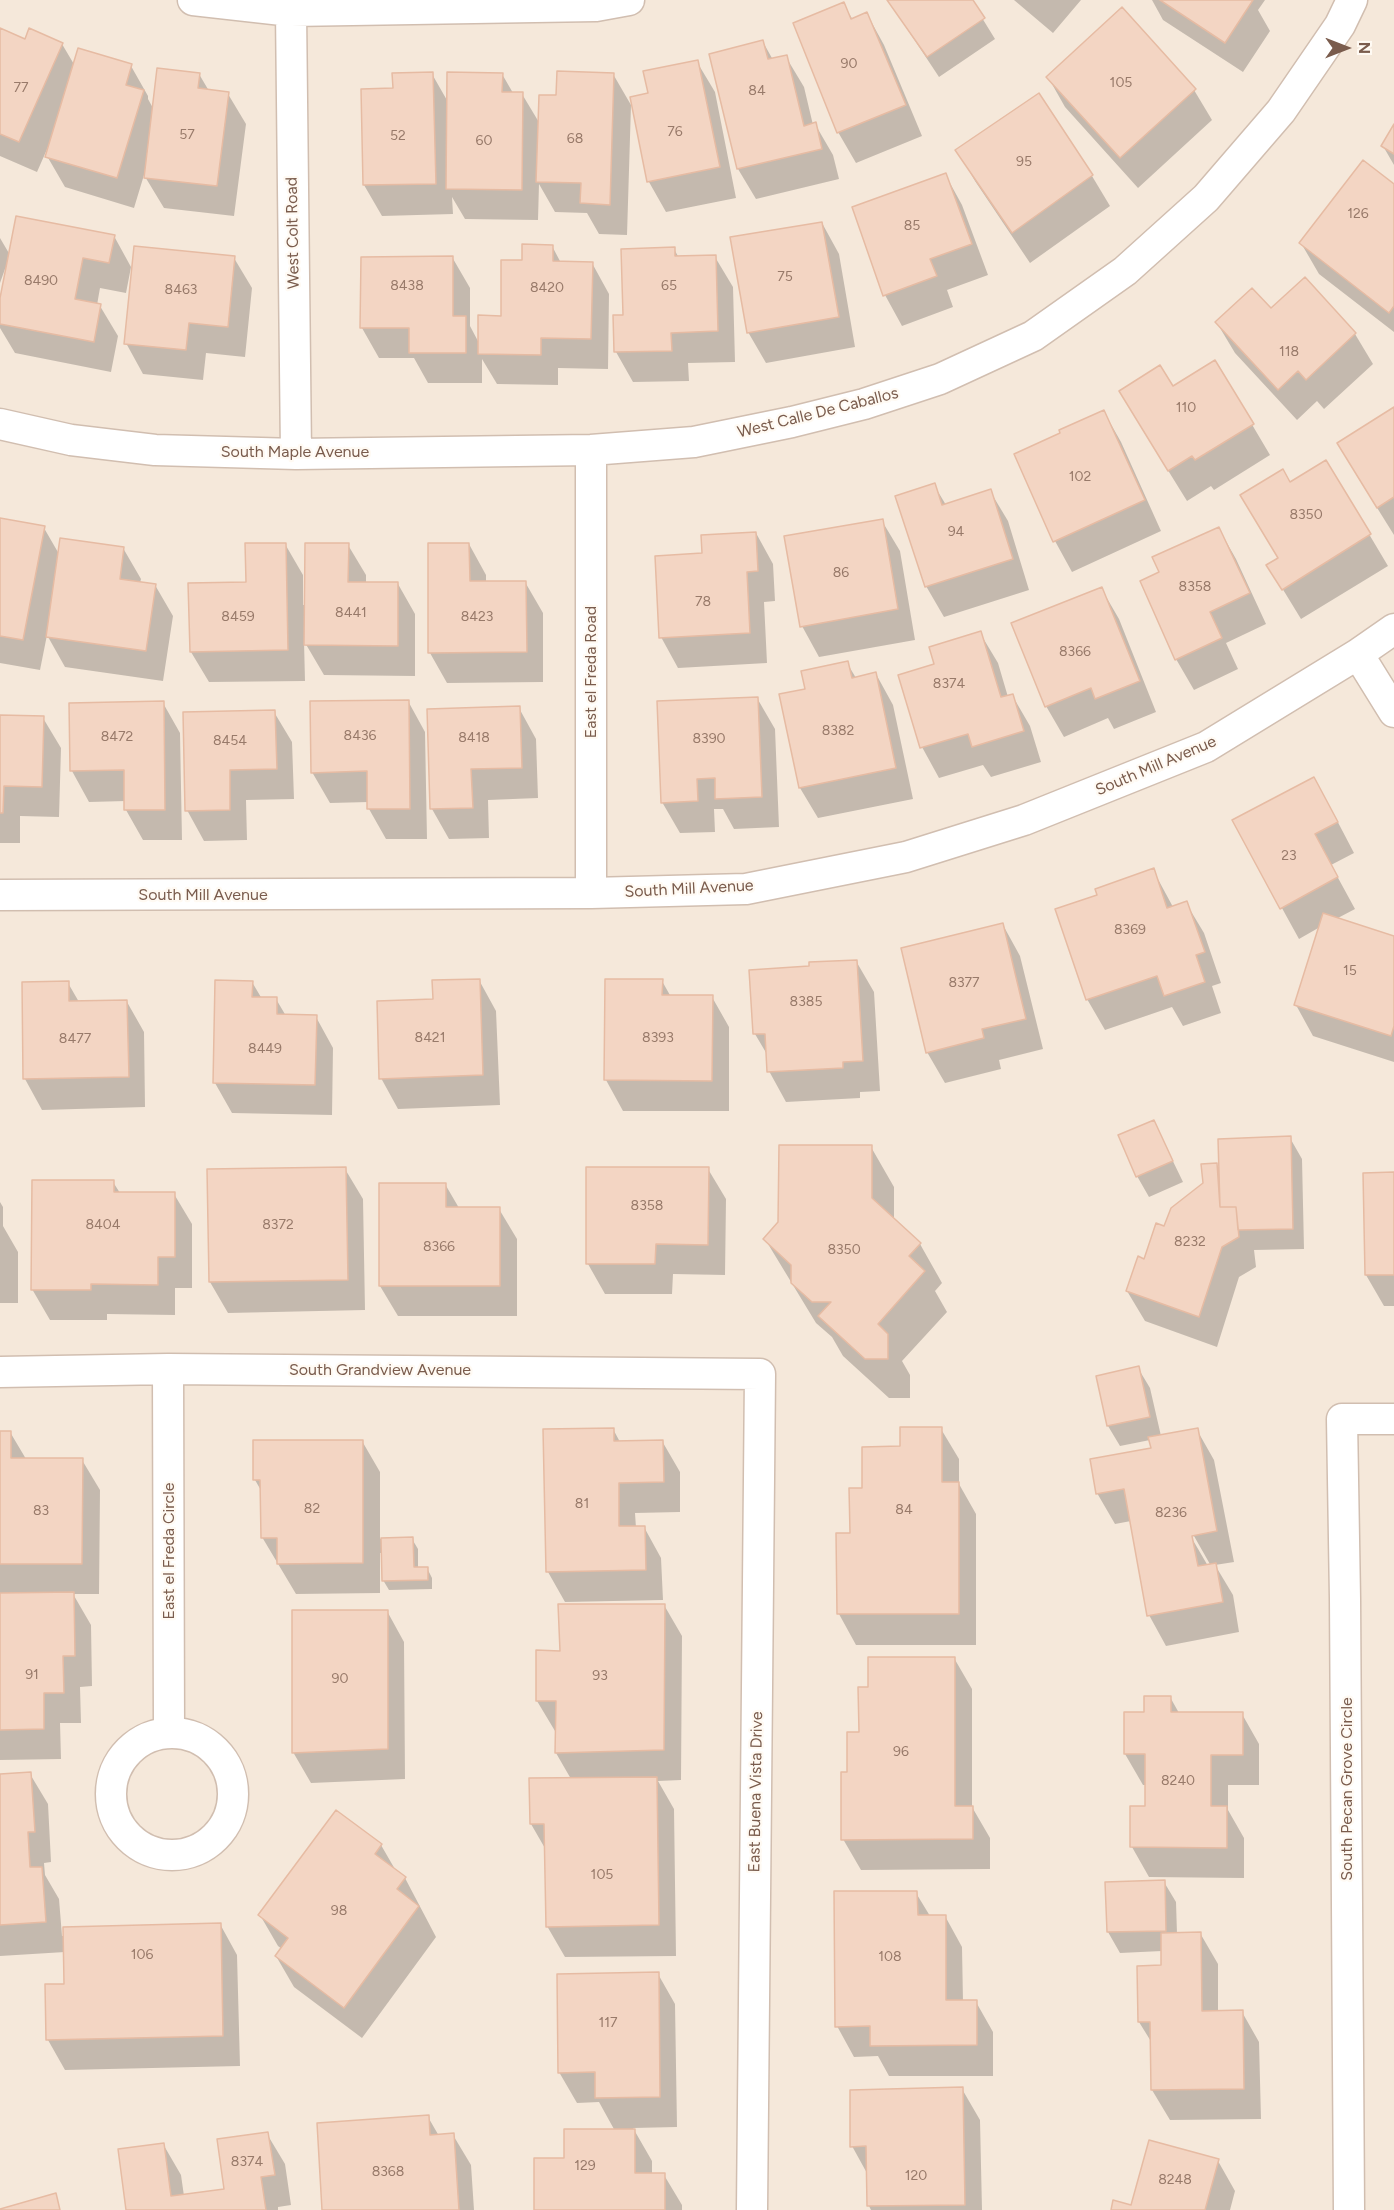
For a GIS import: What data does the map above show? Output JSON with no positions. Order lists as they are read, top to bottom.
{
  "streets": {
    "street": [
      "West Colt Road",
      "West Calle De Caballos",
      "South Maple Avenue",
      "East el Freda Road",
      "South Mill Avenue",
      "South Grandview Avenue",
      "East el Freda Circle",
      "South Pecan Grove Circle",
      "East Buena Vista Drive"
    ]
  },
  "crossings": [
    ["West Colt Road", "South Maple Avenue"],
    ["West Calle De Caballos", "South Maple Avenue"],
    ["West Calle De Caballos", "East el Freda Road"],
    ["South Maple Avenue", "East el Freda Road"],
    ["East el Freda Road", "South Mill Avenue"],
    ["South Grandview Avenue", "East el Freda Circle"],
    ["South Grandview Avenue", "East Buena Vista Drive"]
  ],
  "house_numbers": [
    "90",
    "105",
    "77",
    "84",
    "76",
    "57",
    "52",
    "68",
    "60",
    "95",
    "126",
    "85",
    "75",
    "8490",
    "8438",
    "65",
    "8420",
    "8463",
    "118",
    "110",
    "102",
    "8350",
    "94",
    "86",
    "8358",
    "78",
    "8441",
    "8459",
    "8423",
    "8366",
    "8374",
    "8382",
    "8436",
    "8472",
    "8418",
    "8390",
    "8454",
    "23",
    "8369",
    "15",
    "8377",
    "8385",
    "8421",
    "8393",
    "8477",
    "8449",
    "8358",
    "8404",
    "8372",
    "8232",
    "8366",
    "8350",
    "81",
    "82",
    "84",
    "83",
    "8236",
    "91",
    "93",
    "90",
    "96",
    "8240",
    "105",
    "98",
    "106",
    "108",
    "117",
    "8374",
    "129",
    "8368",
    "120",
    "8248"
  ],
  "north": "right"
}
